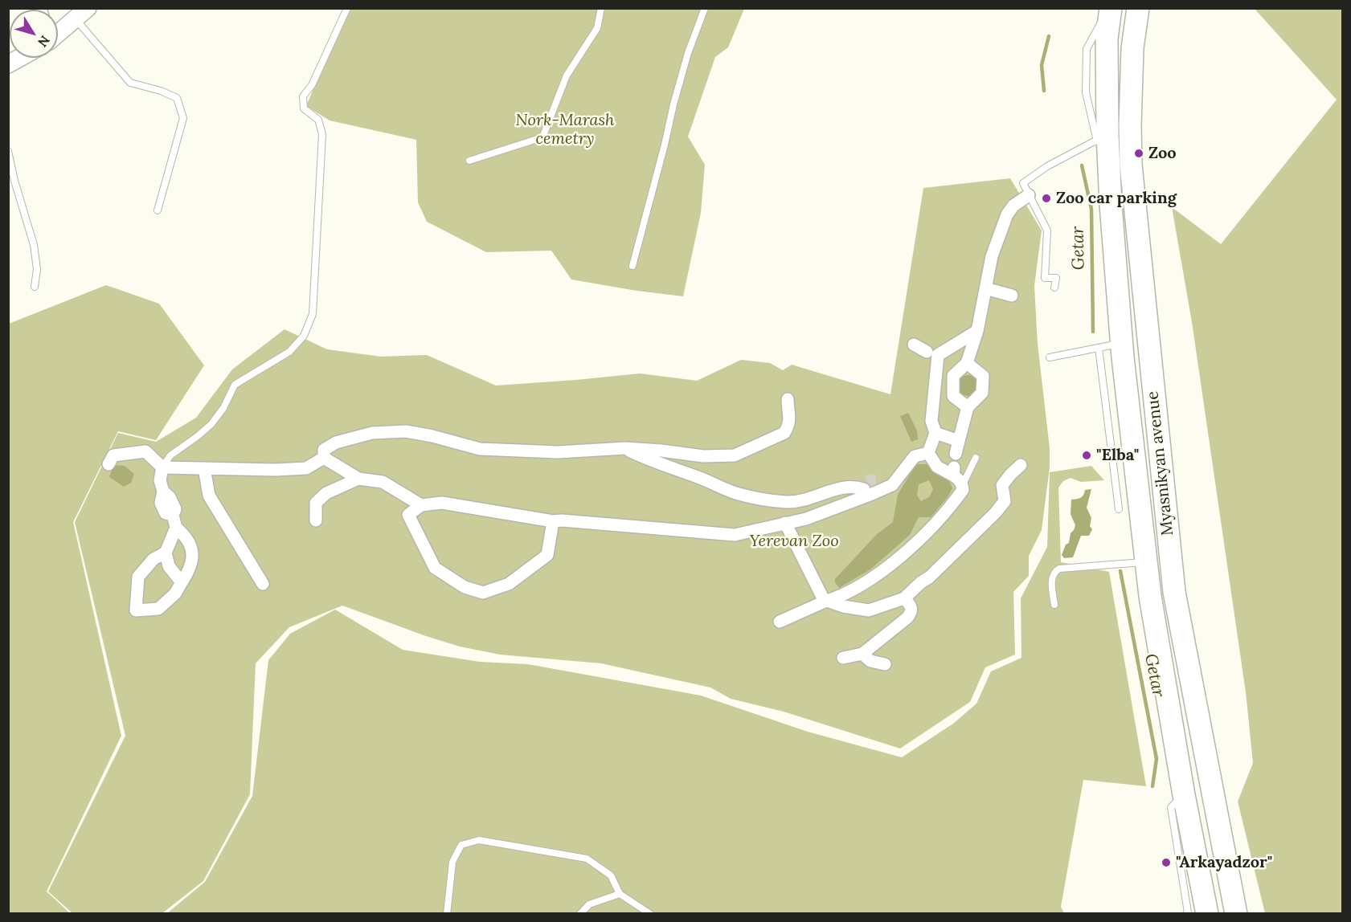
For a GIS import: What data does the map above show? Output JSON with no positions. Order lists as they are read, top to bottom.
{
  "streets": {
    "highway": ["Myasnikyan avenue"]
  },
  "water": ["Getar"],
  "parks": ["Nork-Marash cemetry", "Yerevan Zoo"],
  "places": [
    "Zoo",
    "Zoo car parking",
    "\"Elba\"",
    "\"Arkayadzor\""
  ],
  "north": "bottom right"
}
